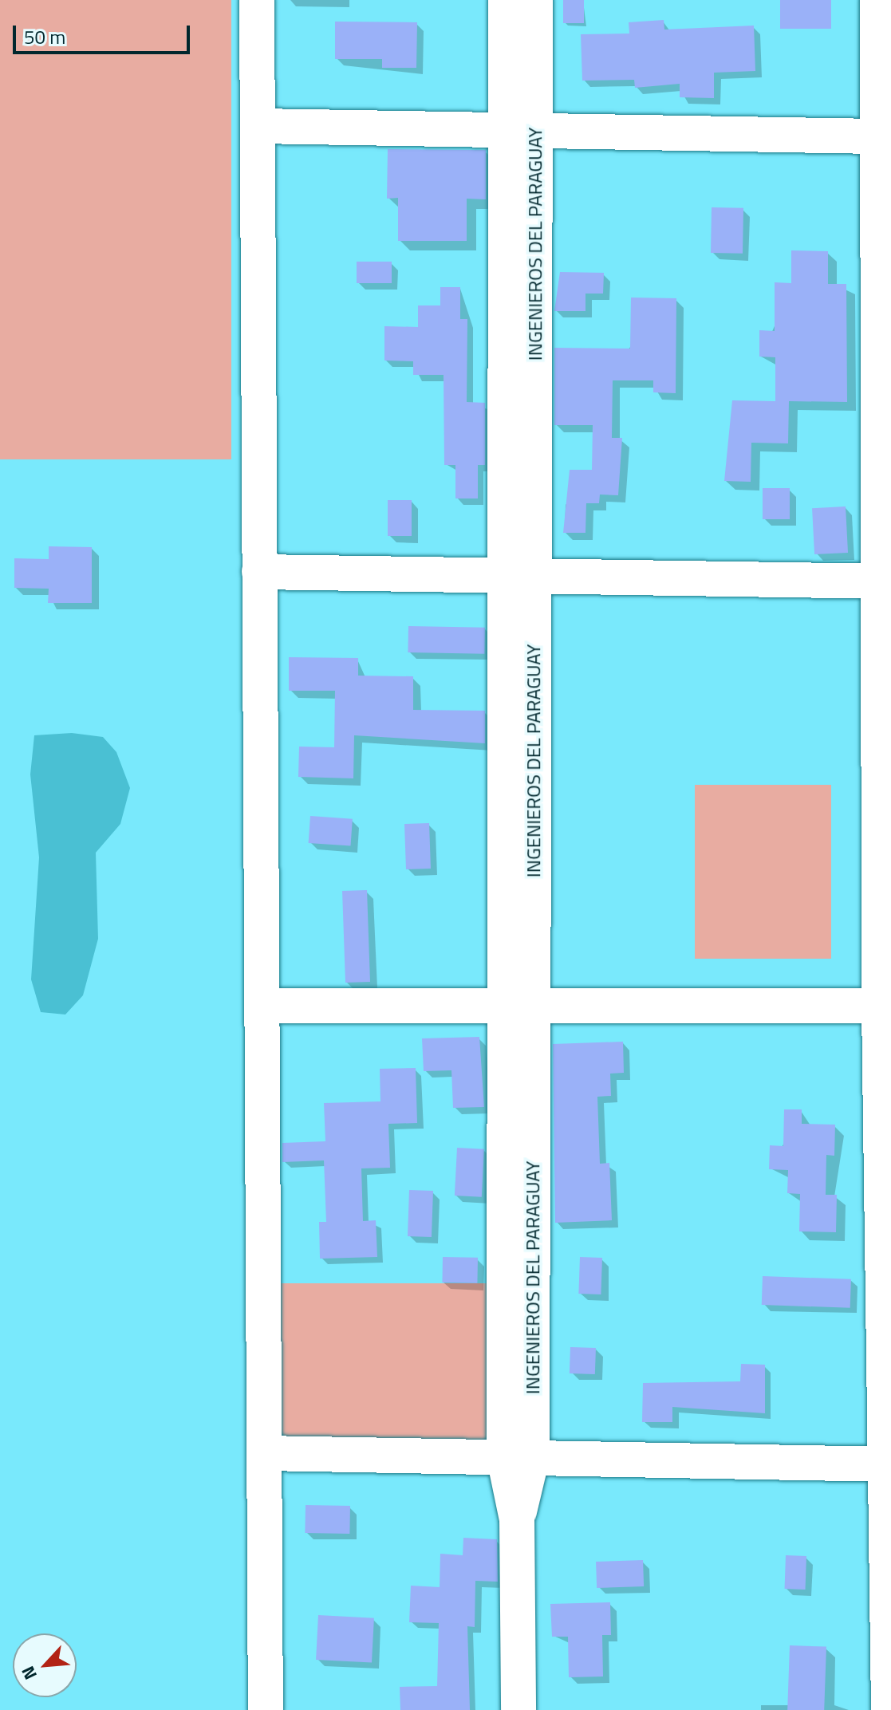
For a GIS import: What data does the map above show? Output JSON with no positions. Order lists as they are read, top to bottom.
{
  "streets": {
    "street": ["INGENIEROS DEL PARAGUAY"]
  },
  "scale_bar": "50 m",
  "north": "bottom left"
}
